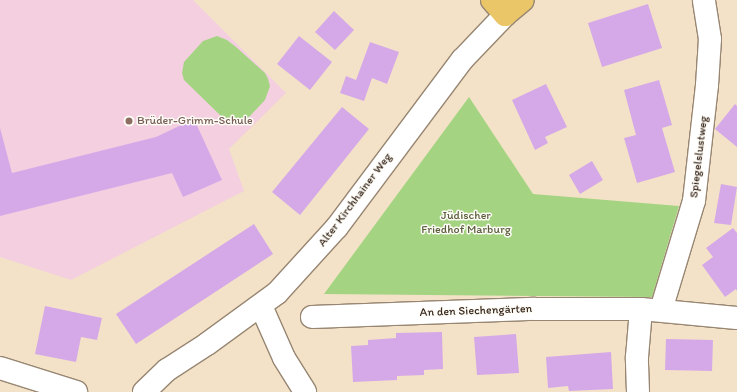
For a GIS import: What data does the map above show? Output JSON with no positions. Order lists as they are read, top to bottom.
{
  "streets": {
    "street": ["Spiegelslustweg", "Alter Kirchhainer Weg", "An den Siechengärten"]
  },
  "crossings": [
    ["Spiegelslustweg", "An den Siechengärten"]
  ],
  "parks": ["Jüdischer Friedhof Marburg"],
  "places": ["Brüder-Grimm-Schule"]
}
